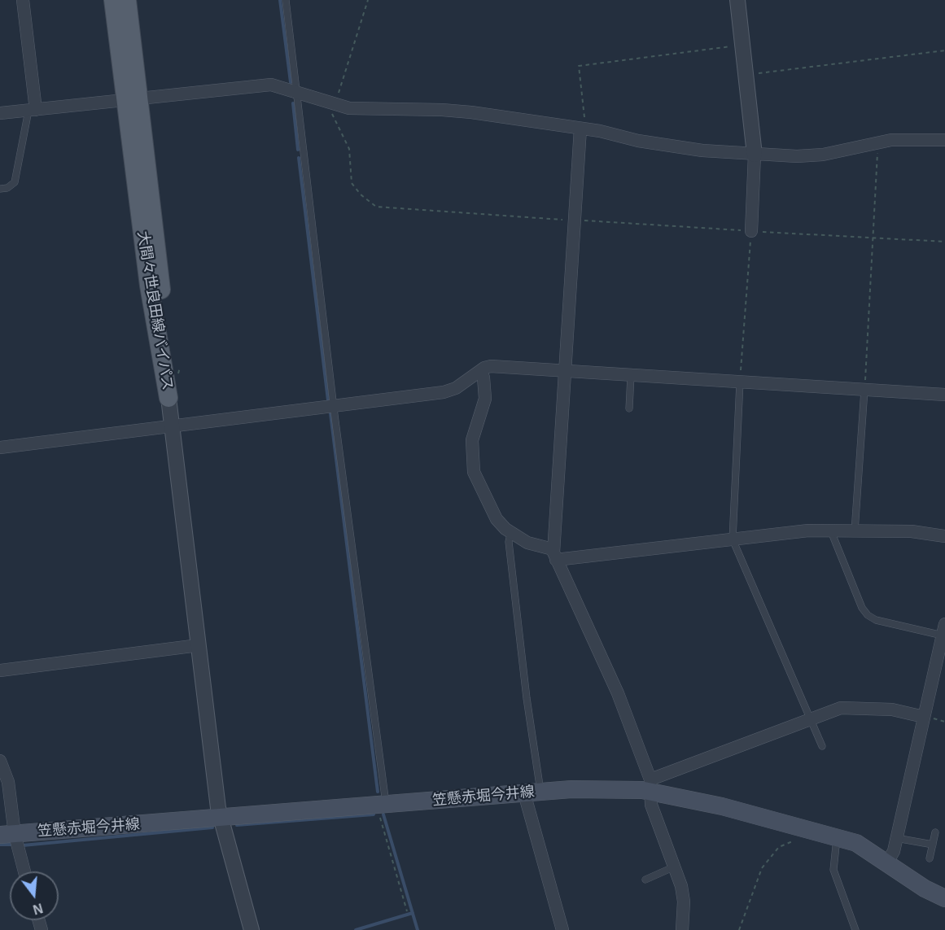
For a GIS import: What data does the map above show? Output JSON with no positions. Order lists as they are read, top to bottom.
{
  "streets": {
    "main road": ["大間々世良田線バイパス", "笠懸赤堀今井線"]
  },
  "north": "bottom"
}
